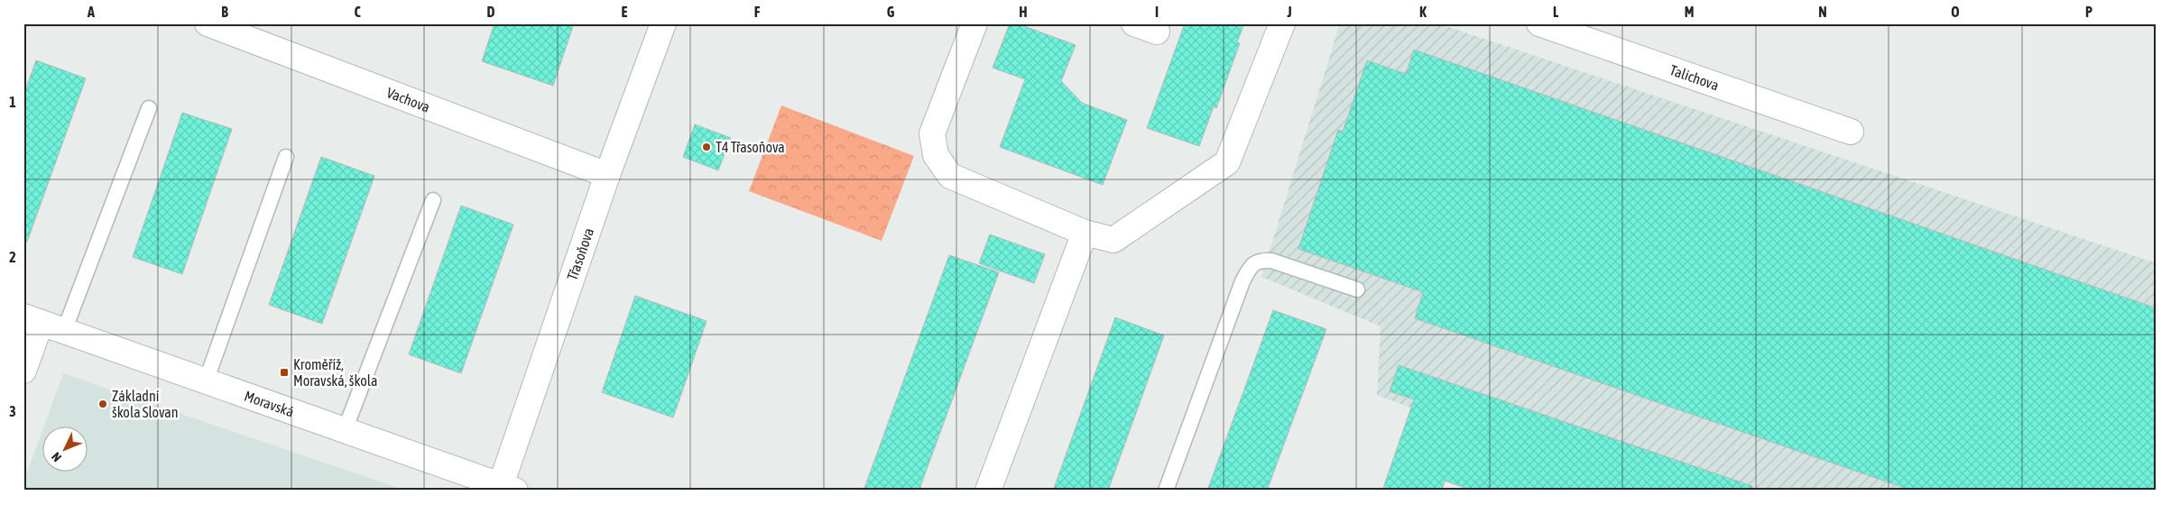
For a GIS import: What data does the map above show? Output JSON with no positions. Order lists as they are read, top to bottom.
{
  "streets": {
    "street": [
      "Talichova",
      "Vachova",
      "Třasoňova",
      "Moravská"
    ]
  },
  "crossings": [
    ["Vachova", "Třasoňova"],
    ["Třasoňova", "Moravská"]
  ],
  "places": {
    "other": ["T4 Třasoňova", "Základní škola Slovan"],
    "transit": ["Kroměříž, Moravská, škola"]
  },
  "north": "bottom left",
  "grid": {
    "columns": [
      "A",
      "B",
      "C",
      "D",
      "E",
      "F",
      "G",
      "H",
      "I",
      "J",
      "K",
      "L",
      "M",
      "N",
      "O",
      "P"
    ],
    "rows": ["1", "2", "3"]
  }
}
